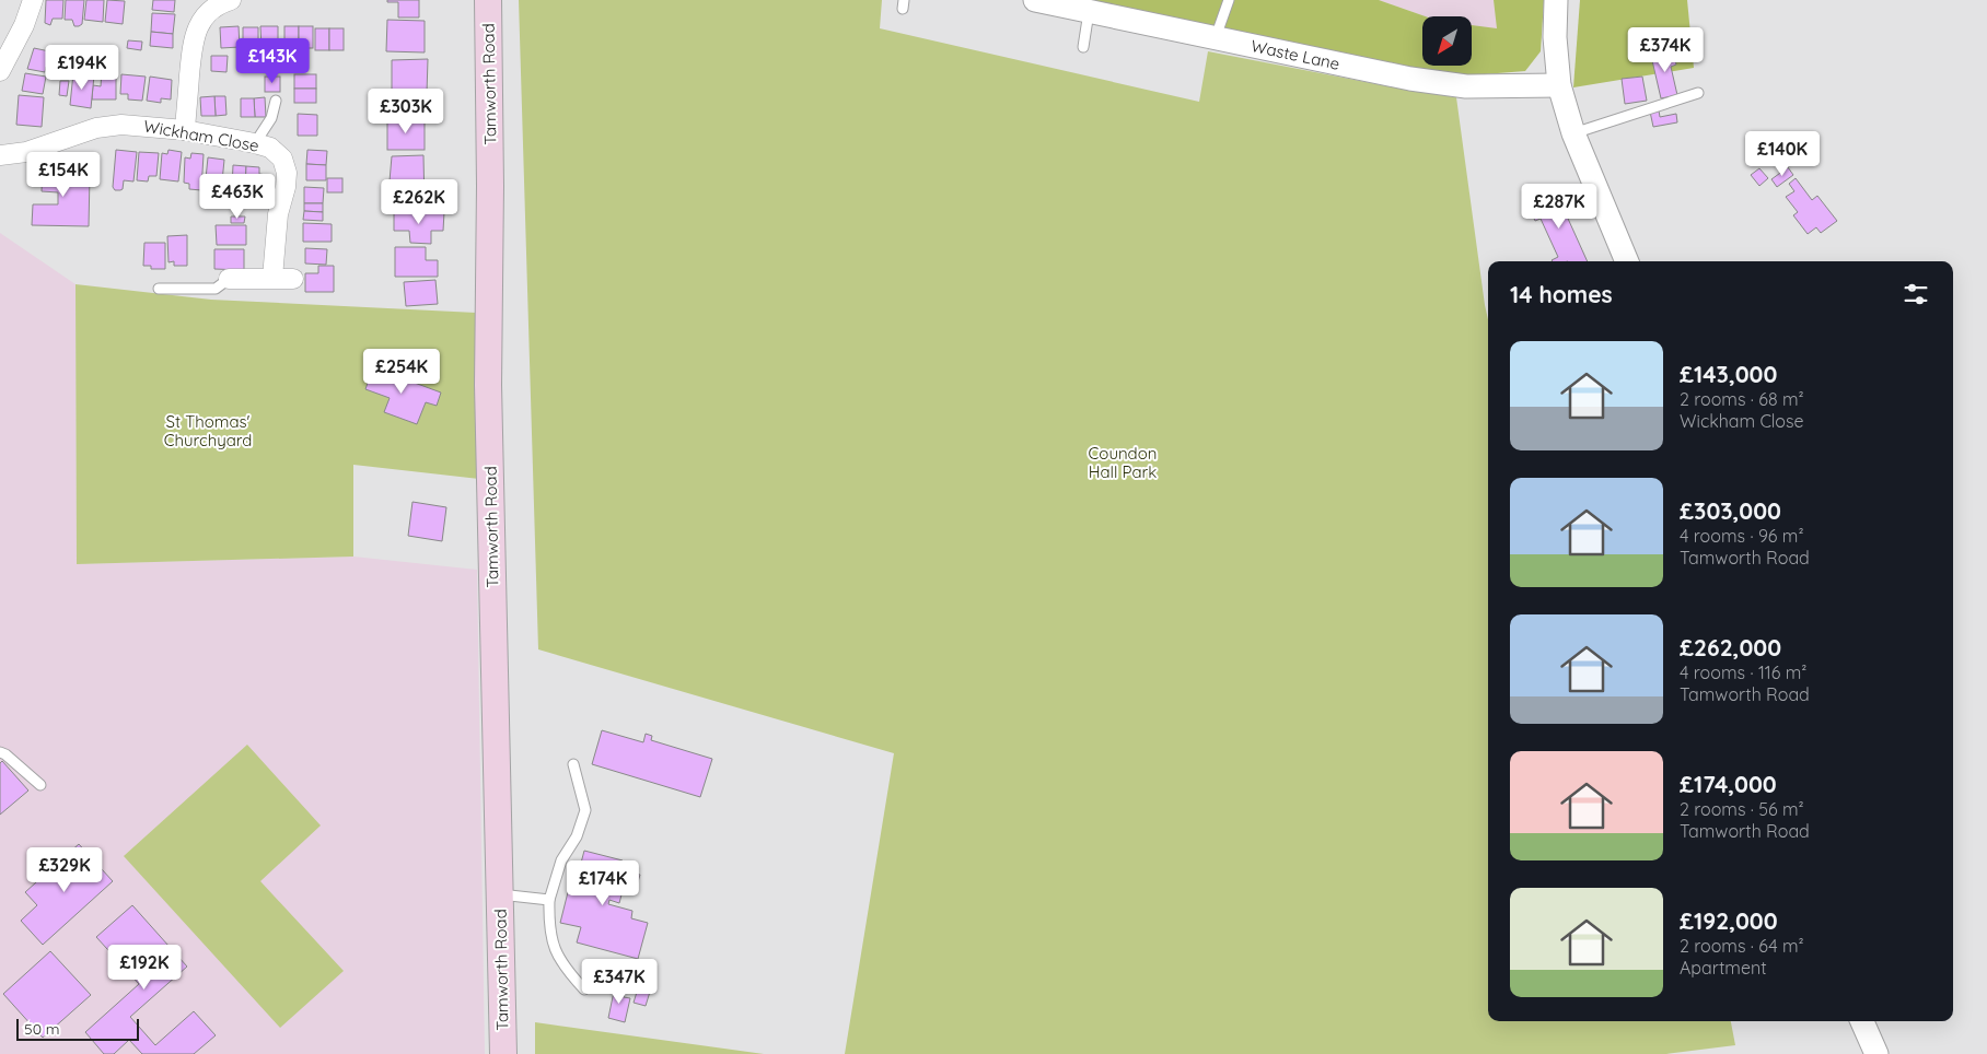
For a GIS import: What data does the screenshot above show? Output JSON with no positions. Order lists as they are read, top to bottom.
{
  "streets": {
    "main road": ["Tamworth Road"],
    "street": ["Waste Lane", "Wickham Close"]
  },
  "parks": ["St Thomas' Churchyard", "Coundon Hall Park"],
  "scale_bar": "50 m",
  "north": "bottom left",
  "page": {
    "price": [
      "£374K",
      "£143K",
      "£194K",
      "£303K",
      "£140K",
      "£154K",
      "£463K",
      "£262K",
      "£287K",
      "£254K",
      "£329K",
      "£174K",
      "£192K",
      "£347K"
    ],
    "heading": "14 homes",
    "list": [
      {
        "name": "£143,000",
        "note": "2 rooms · 68 m² · Wickham Close"
      },
      {
        "name": "£303,000",
        "note": "4 rooms · 96 m² · Tamworth Road"
      },
      {
        "name": "£262,000",
        "note": "4 rooms · 116 m² · Tamworth Road"
      },
      {
        "name": "£174,000",
        "note": "2 rooms · 56 m² · Tamworth Road"
      },
      {
        "name": "£192,000",
        "note": "2 rooms · 64 m² · Apartment"
      }
    ],
    "scale": "50 m"
  }
}
